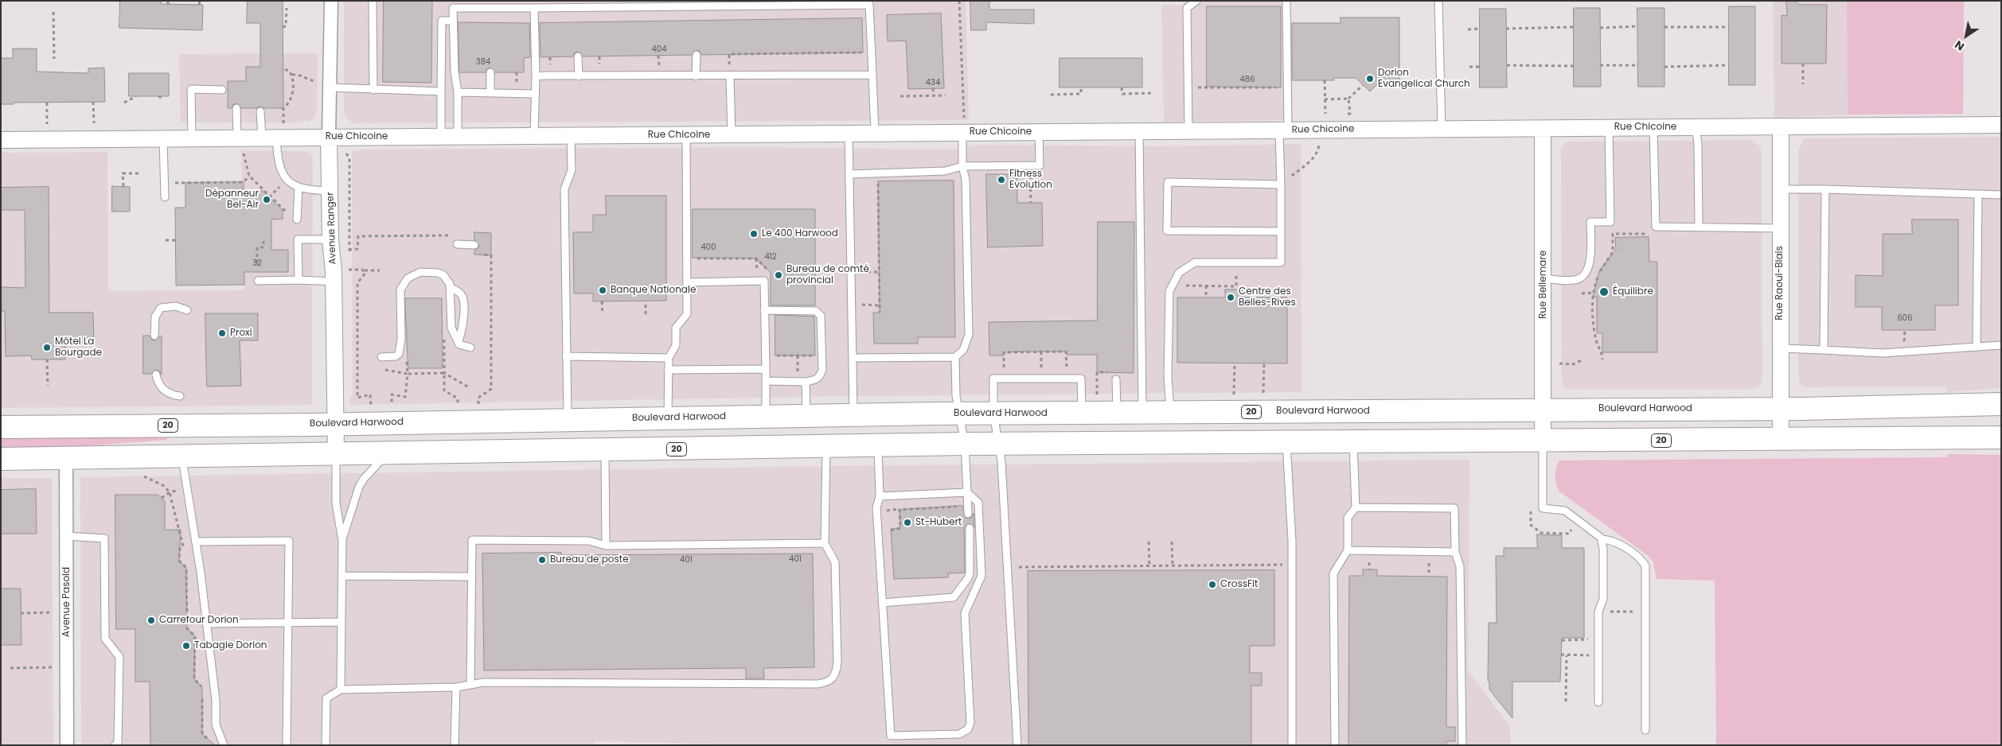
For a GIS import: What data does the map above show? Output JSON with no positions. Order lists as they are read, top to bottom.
{
  "streets": {
    "highway": ["Boulevard Harwood", "20"],
    "street": [
      "Rue Chicoine",
      "Avenue Ranger",
      "Rue Raoul-Blais",
      "Rue Bellemare",
      "Avenue Pasold"
    ]
  },
  "crossings": [
    ["Rue Chicoine", "Avenue Ranger"],
    ["Rue Chicoine", "Rue Raoul-Blais"],
    ["Rue Chicoine", "Rue Bellemare"],
    ["Avenue Ranger", "Boulevard Harwood"],
    ["Avenue Ranger", "20"],
    ["Rue Raoul-Blais", "Boulevard Harwood"],
    ["Rue Raoul-Blais", "20"],
    ["Rue Bellemare", "Boulevard Harwood"],
    ["Rue Bellemare", "20"],
    ["20", "Avenue Pasold"]
  ],
  "places": [
    "Dorion Evangelical Church",
    "Fitness Evolution",
    "Dépanneur Bel-Air",
    "Le 400 Harwood",
    "Bureau de comté provincial",
    "Banque Nationale",
    "Équilibre",
    "Centre des Belles-Rives",
    "Proxi",
    "Môtel La Bourgade",
    "St-Hubert",
    "Bureau de poste",
    "CrossFit",
    "Carrefour Dorion",
    "Tabagie Dorion"
  ],
  "house_numbers": [
    "404",
    "384",
    "486",
    "434",
    "400",
    "412",
    "32",
    "606",
    "401",
    "401"
  ],
  "north": "bottom left"
}
